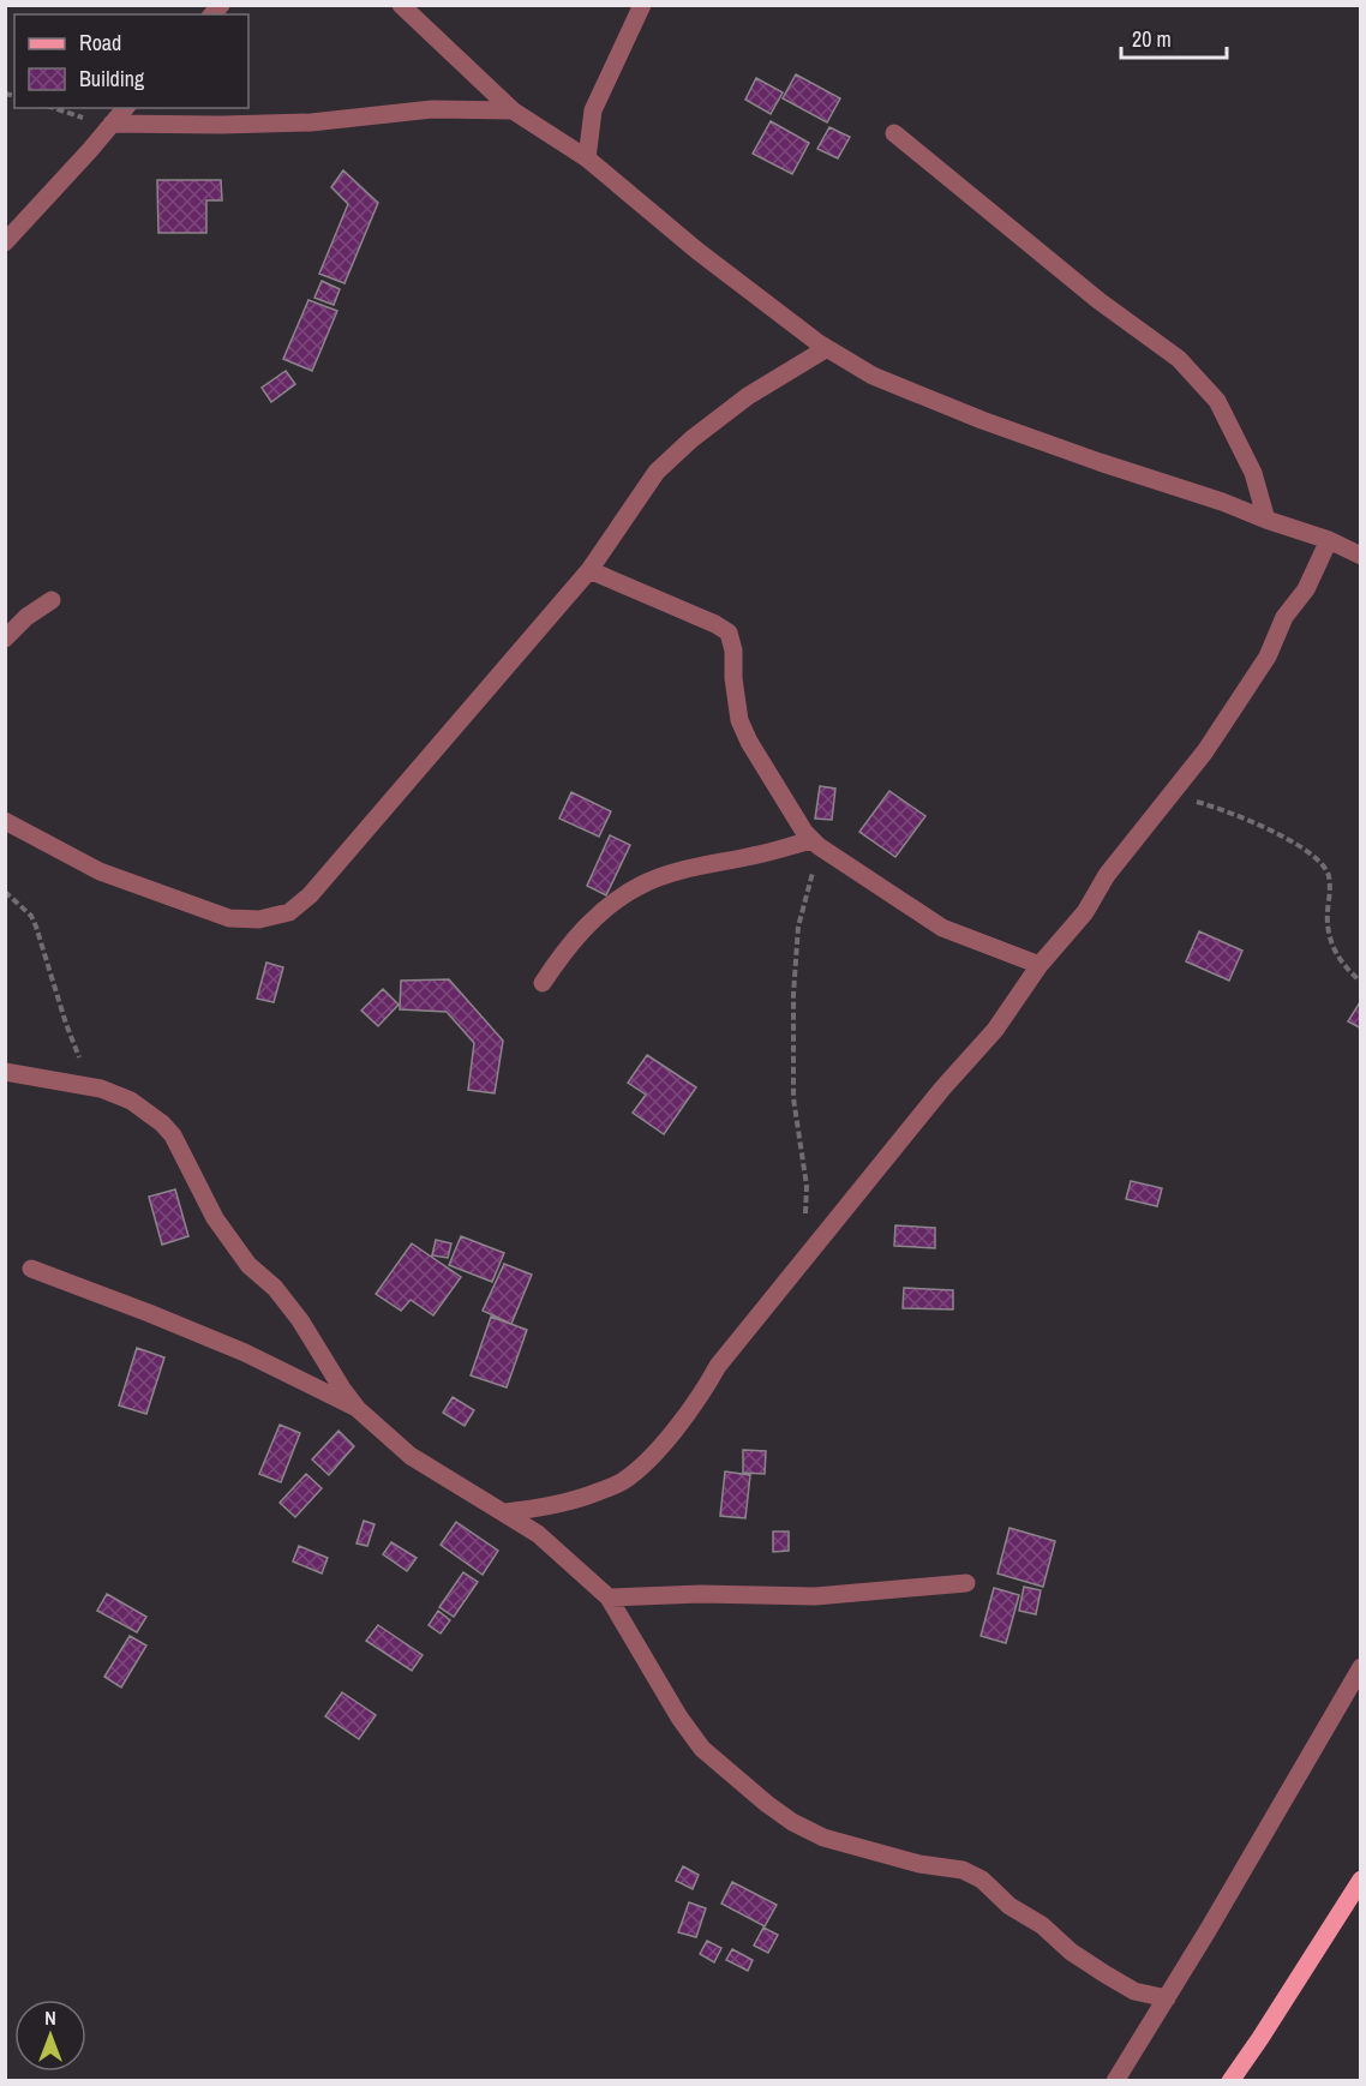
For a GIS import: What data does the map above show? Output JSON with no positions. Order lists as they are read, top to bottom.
{
  "legend": ["Road", "Building"],
  "scale_bar": "20 m",
  "north": "top"
}
